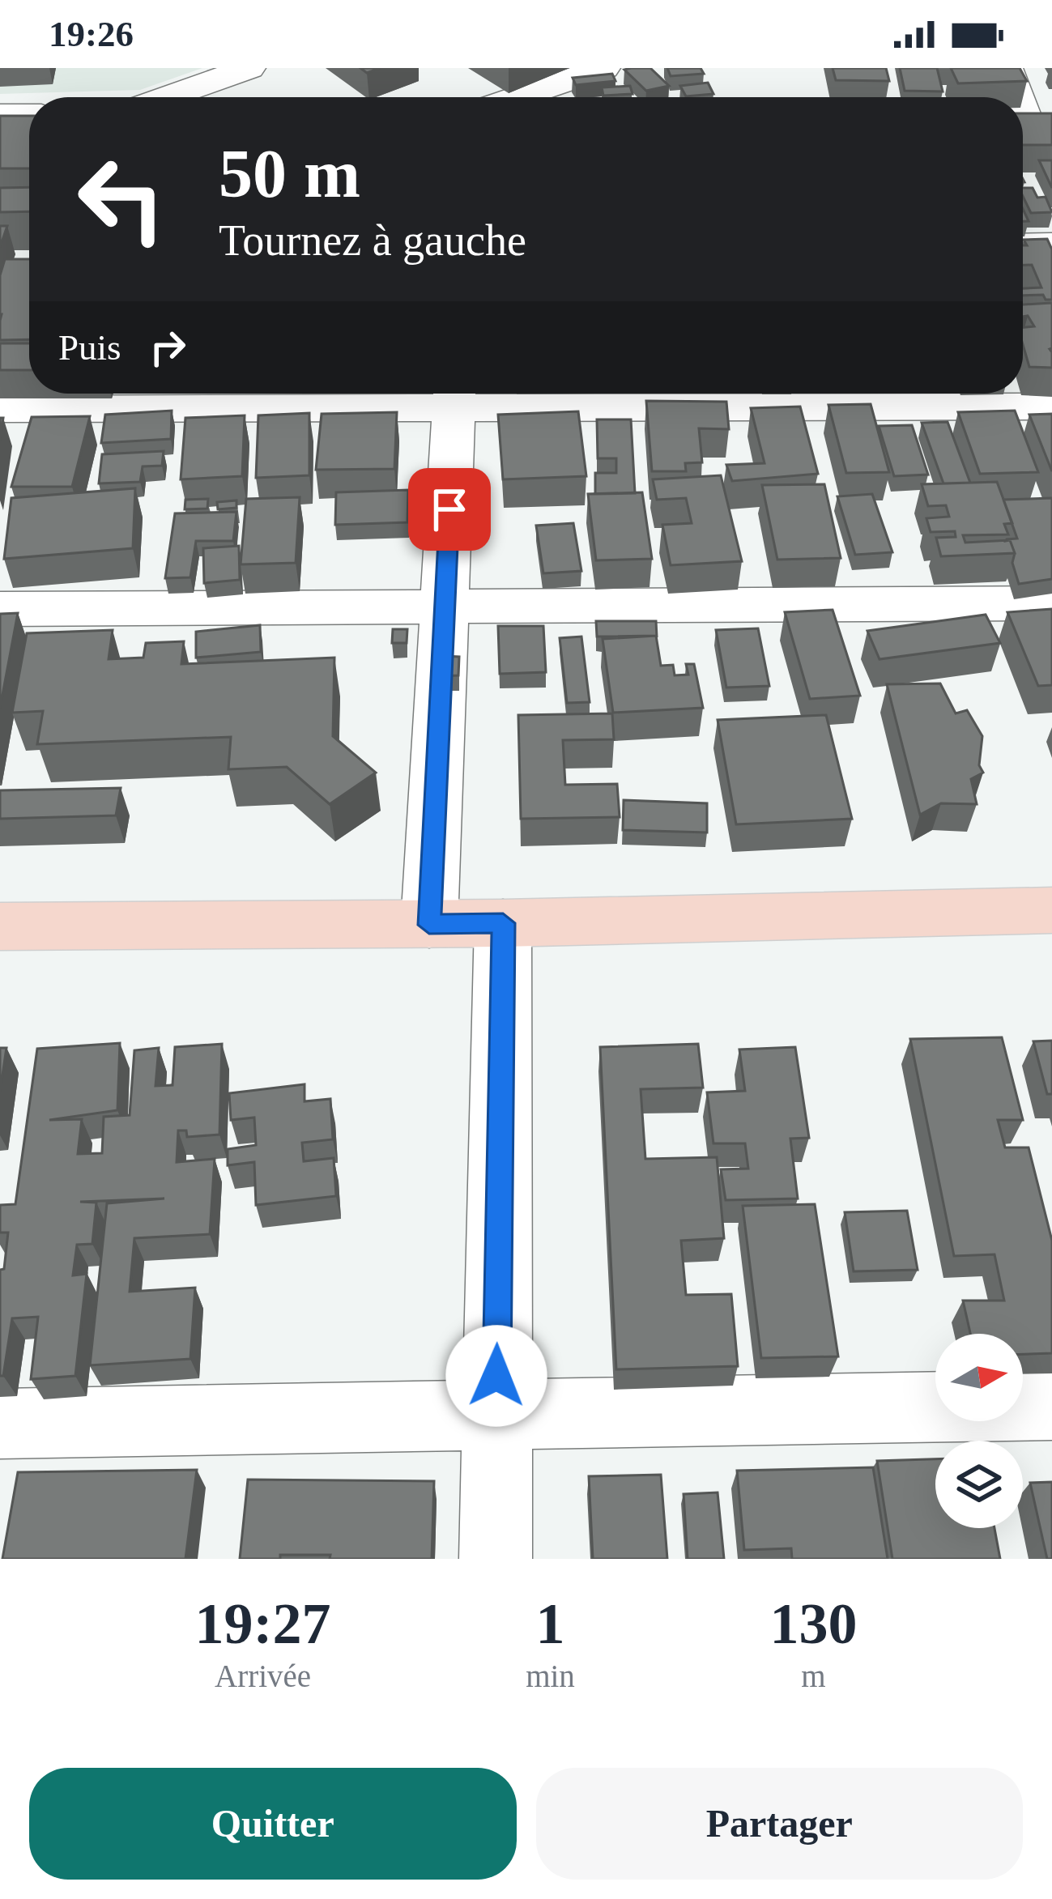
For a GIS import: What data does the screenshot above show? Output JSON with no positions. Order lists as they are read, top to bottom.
{
  "north": "right",
  "page": {
    "status": "19:26",
    "turn": ["50 m", "Tournez à gauche"],
    "then": "Puis",
    "eta": [
      "19:27",
      "Arrivée",
      "1",
      "min",
      "130",
      "m"
    ],
    "buttons": ["Quitter", "Partager"]
  }
}
